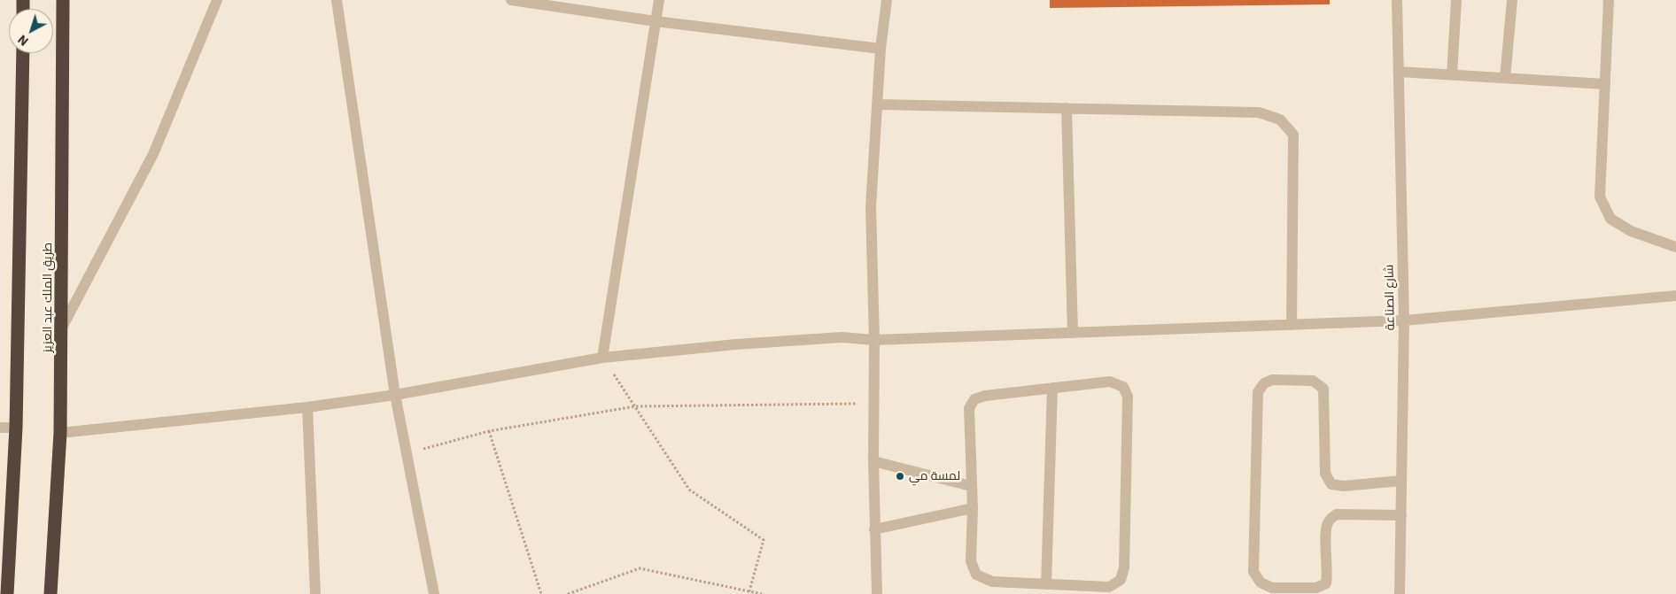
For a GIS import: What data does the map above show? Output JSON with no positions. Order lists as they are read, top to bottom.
{
  "streets": {
    "highway": ["طريق الملك عبد العزيز"],
    "street": ["شارع الصناعة"]
  },
  "places": ["لمسة مي"],
  "north": "bottom left"
}
